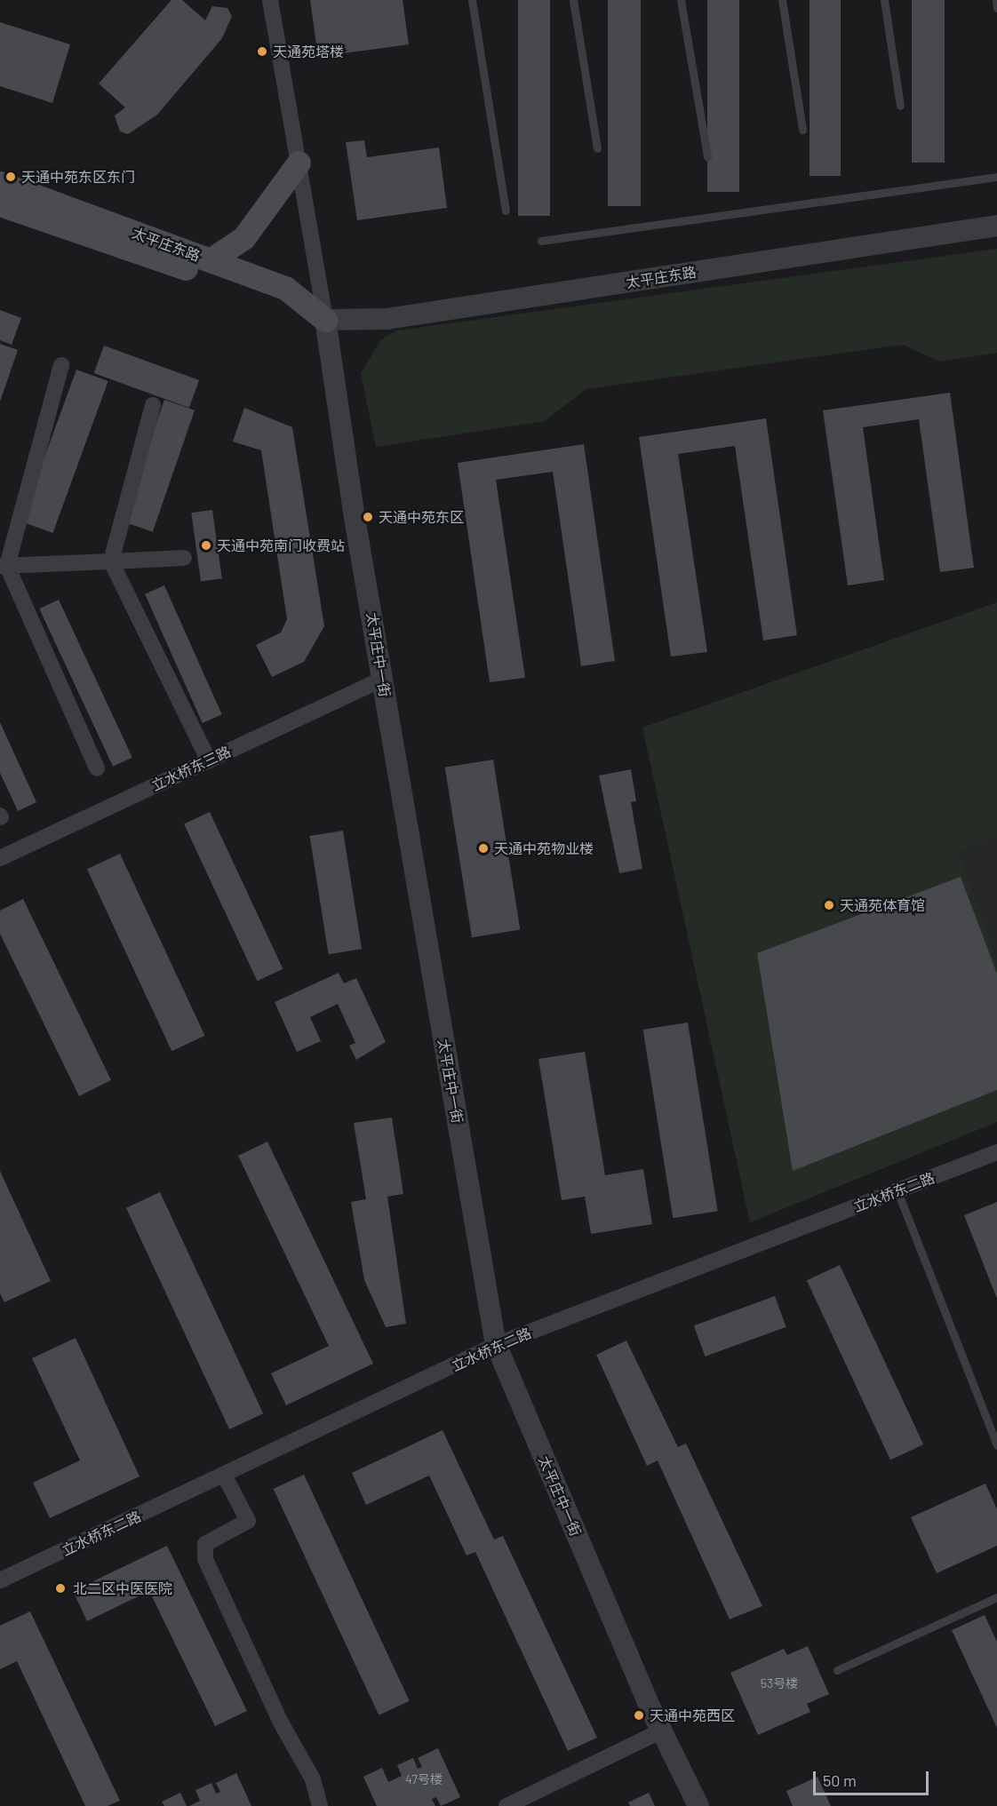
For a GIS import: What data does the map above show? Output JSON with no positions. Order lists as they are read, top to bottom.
{
  "streets": {
    "main road": ["太平庄东路"],
    "street": ["太平庄中一街", "立水桥东三路", "立水桥东二路"]
  },
  "crossings": [
    ["太平庄东路", "太平庄中一街"],
    ["太平庄中一街", "立水桥东三路"],
    ["太平庄中一街", "立水桥东二路"]
  ],
  "places": [
    "天通苑塔楼",
    "天通中苑东区东门",
    "天通中苑东区",
    "天通中苑南门收费站",
    "天通中苑物业楼",
    "天通苑体育馆",
    "北二区中医医院",
    "天通中苑西区"
  ],
  "house_numbers": ["53号楼", "47号楼"],
  "scale_bar": "50 m"
}
